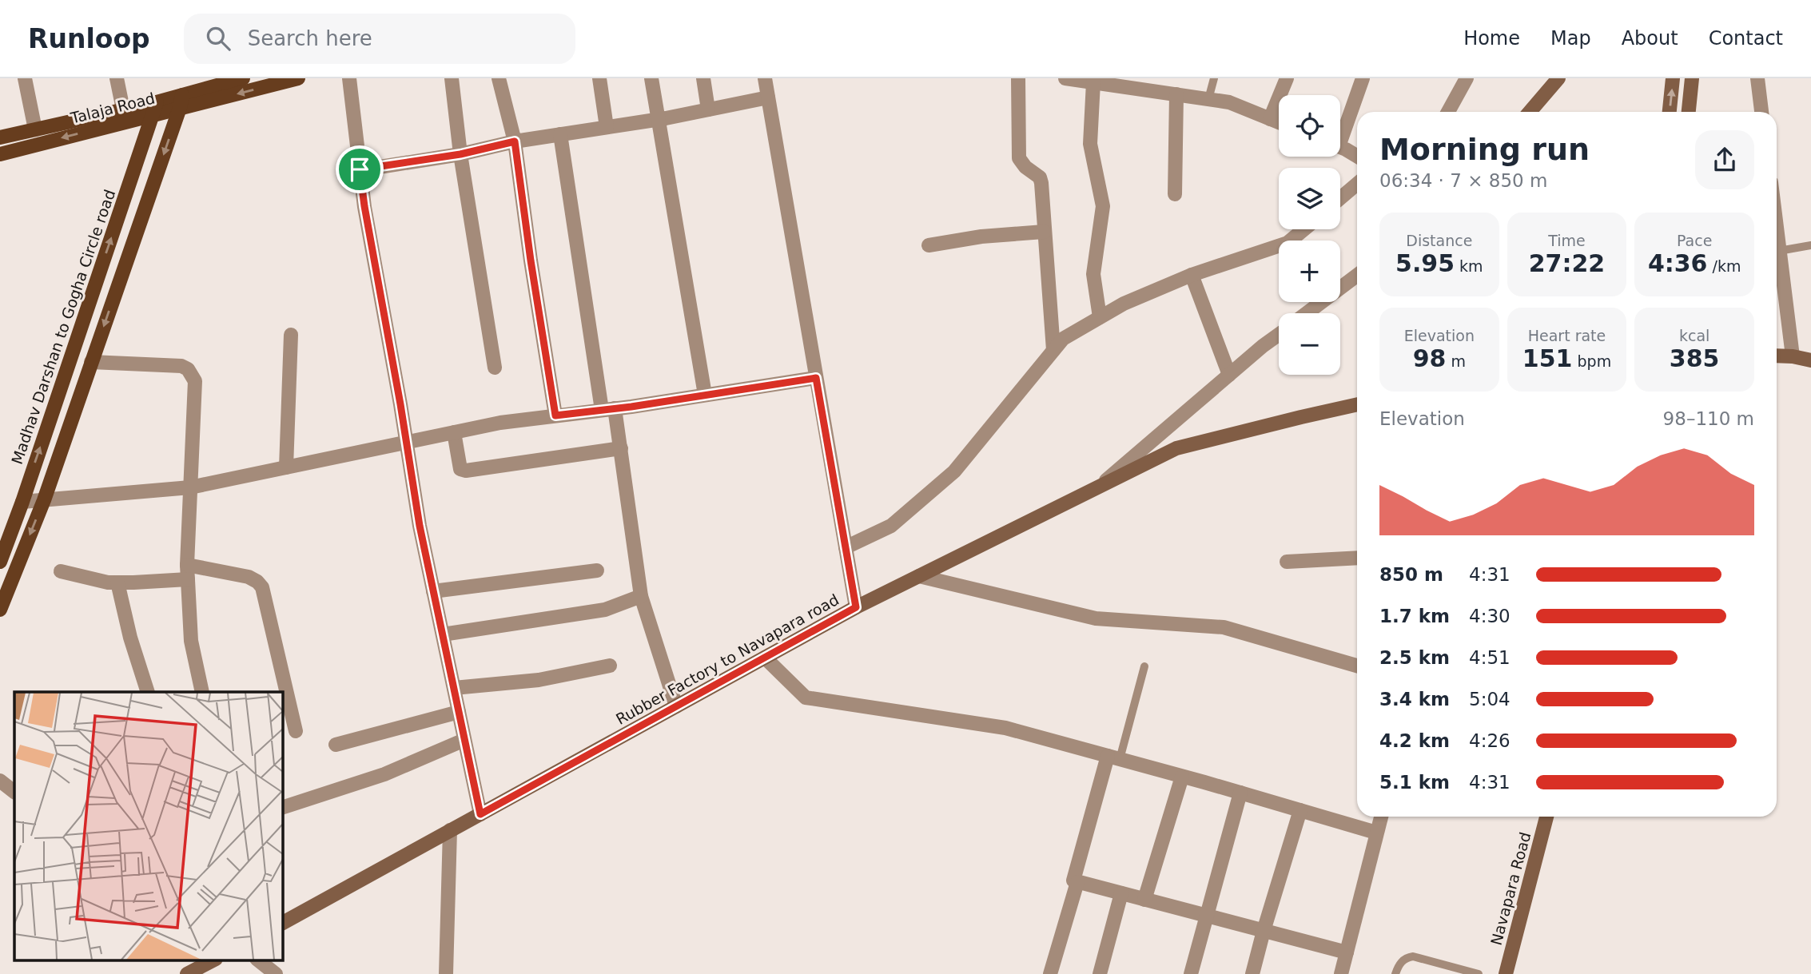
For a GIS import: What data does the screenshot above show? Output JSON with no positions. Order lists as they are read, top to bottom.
{
  "streets": {
    "main road": ["Talaja Road", "Madhav Darshan to Gogha Circle road"],
    "street": ["Rubber Factory to Navapara road", "Navapara Road"]
  },
  "crossings": [
    ["Talaja Road", "Madhav Darshan to Gogha Circle road"]
  ],
  "page": {
    "header": "Runloop",
    "search": "Search here",
    "nav": [
      "Home",
      "Map",
      "About",
      "Contact"
    ],
    "map_buttons": ["+", "−"],
    "heading": ["Morning run", "06:34 · 7 × 850 m"],
    "stats": [
      ["Distance", "5.95 km"],
      ["Time", "27:22"],
      ["Pace", "4:36 /km"],
      ["Elevation", "98 m"],
      ["Heart rate", "151 bpm"],
      ["kcal", "385"]
    ],
    "chart": ["Elevation", "98–110 m"],
    "list": [
      {
        "name": "850 m",
        "note": "4:31"
      },
      {
        "name": "1.7 km",
        "note": "4:30"
      },
      {
        "name": "2.5 km",
        "note": "4:51"
      },
      {
        "name": "3.4 km",
        "note": "5:04"
      },
      {
        "name": "4.2 km",
        "note": "4:26"
      },
      {
        "name": "5.1 km",
        "note": "4:31"
      }
    ]
  }
}
